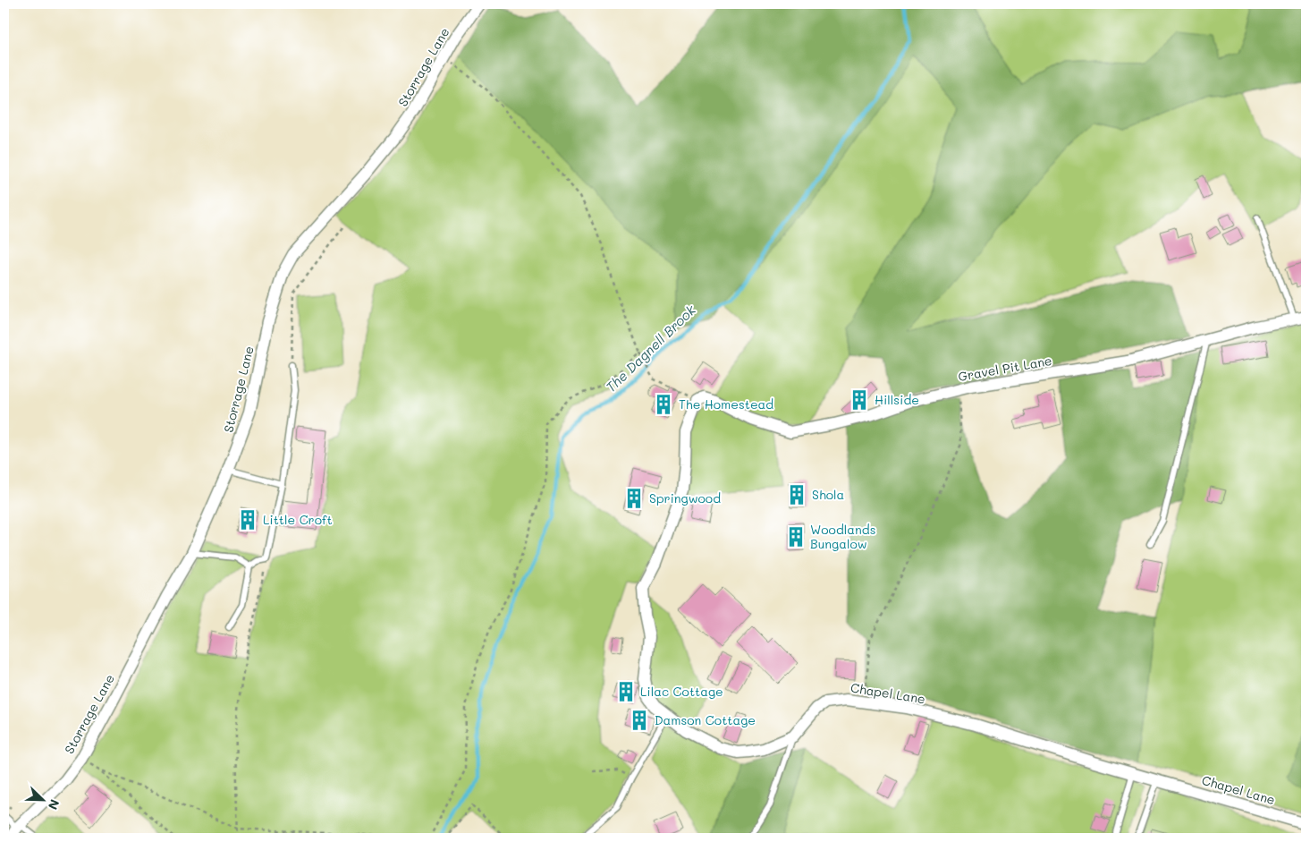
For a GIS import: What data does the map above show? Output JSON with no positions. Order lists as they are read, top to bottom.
{
  "streets": {
    "street": ["Storrage Lane", "Gravel Pit Lane", "Chapel Lane"]
  },
  "crossings": [
    ["Gravel Pit Lane", "Chapel Lane"]
  ],
  "water": ["The Dagnell Brook"],
  "places": {
    "building": [
      "Hillside",
      "The Homestead",
      "Shola",
      "Springwood",
      "Little Croft",
      "Woodlands Bungalow",
      "Lilac Cottage",
      "Damson Cottage"
    ]
  },
  "north": "bottom right"
}
